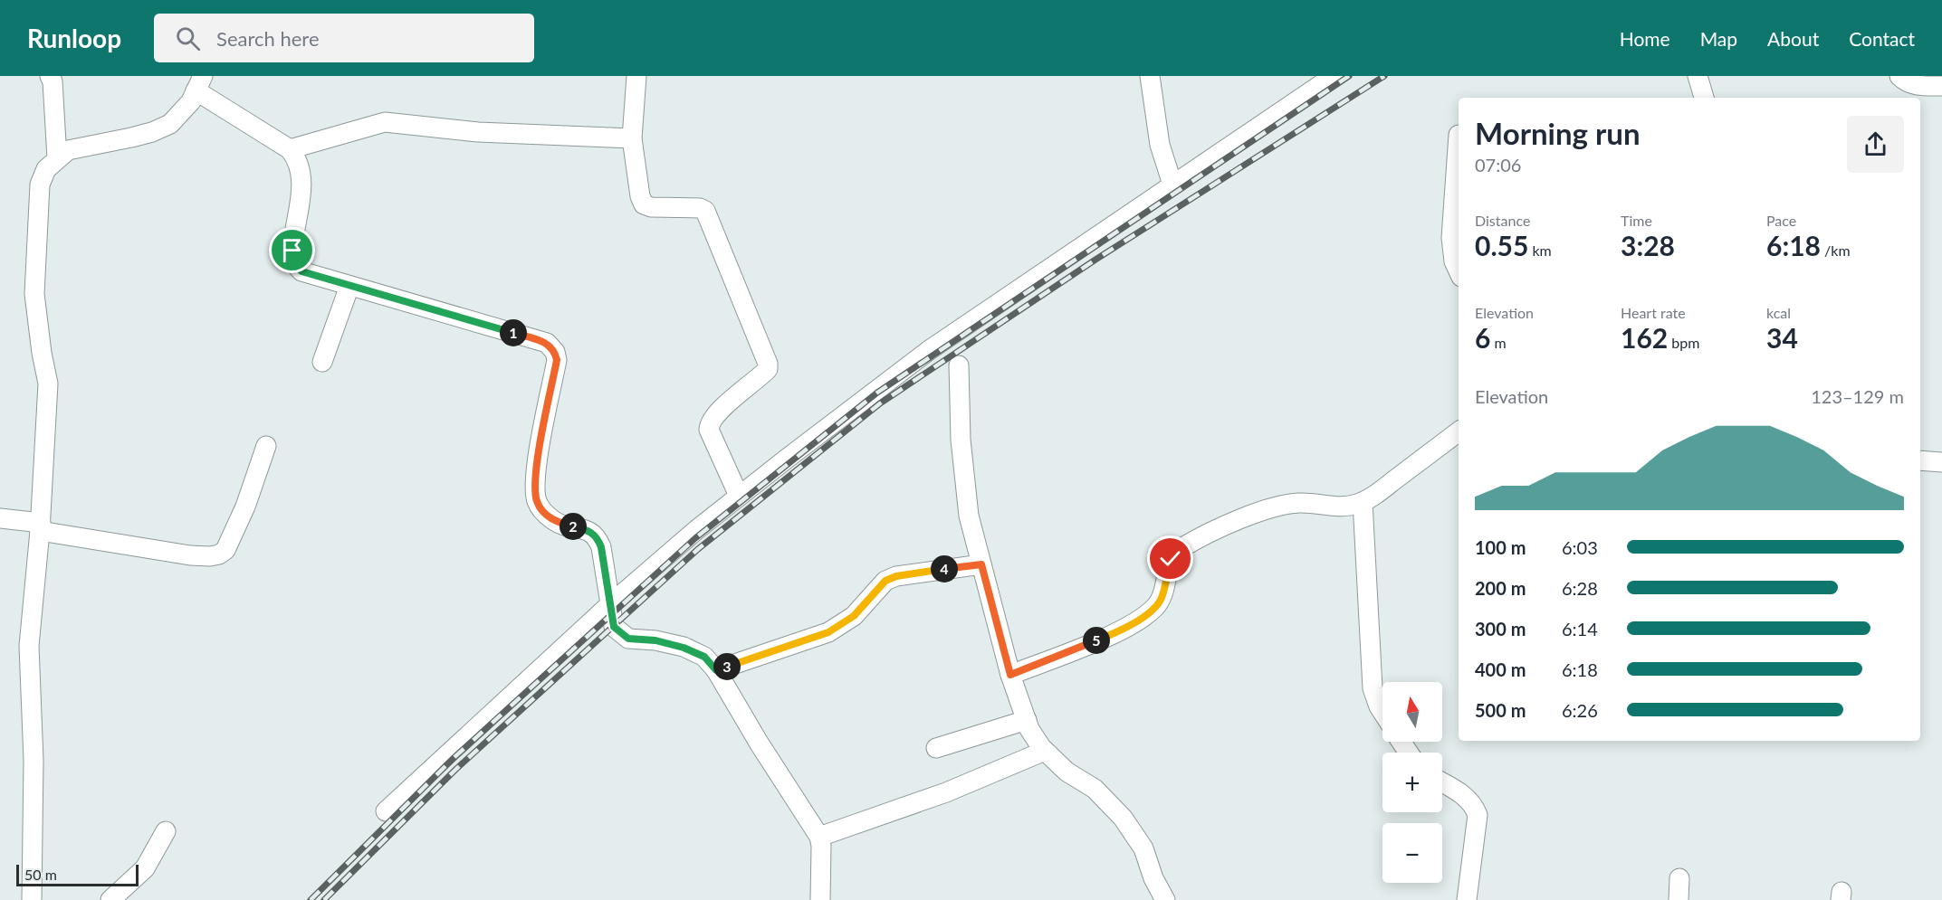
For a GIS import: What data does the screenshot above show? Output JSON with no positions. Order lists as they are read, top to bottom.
{
  "scale_bar": "50 m",
  "north": "top",
  "page": {
    "header": "Runloop",
    "search": "Search here",
    "nav": [
      "Home",
      "Map",
      "About",
      "Contact"
    ],
    "heading": ["Morning run", "07:06"],
    "stats": [
      ["Distance", "0.55 km"],
      ["Time", "3:28"],
      ["Pace", "6:18 /km"],
      ["Elevation", "6 m"],
      ["Heart rate", "162 bpm"],
      ["kcal", "34"]
    ],
    "pins": [
      "1",
      "2",
      "4",
      "5",
      "3"
    ],
    "chart": ["Elevation", "123–129 m"],
    "list": [
      {
        "name": "100 m",
        "note": "6:03"
      },
      {
        "name": "200 m",
        "note": "6:28"
      },
      {
        "name": "300 m",
        "note": "6:14"
      },
      {
        "name": "400 m",
        "note": "6:18"
      },
      {
        "name": "500 m",
        "note": "6:26"
      }
    ],
    "map_buttons": ["+", "−"],
    "scale": "50 m"
  }
}
